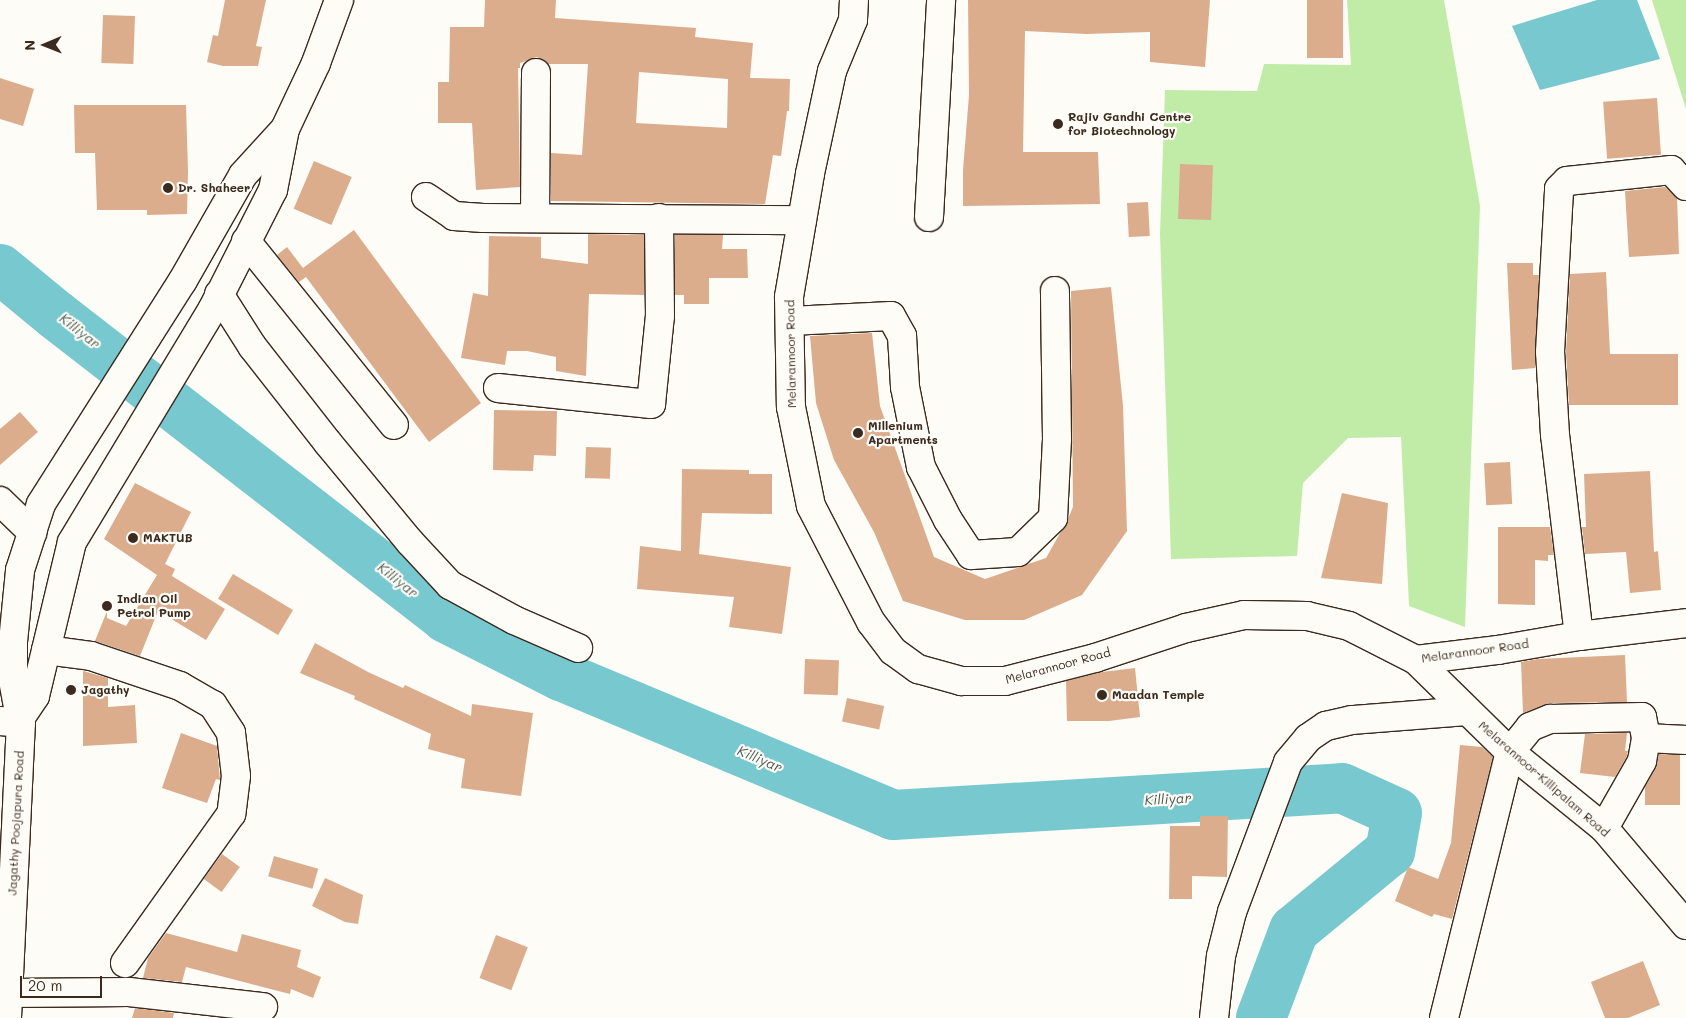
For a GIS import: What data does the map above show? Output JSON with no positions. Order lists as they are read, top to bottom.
{
  "streets": {
    "street": ["Melarannoor Road", "Melarannoor-Killipalam Road", "Jagathy Poojapura Road"]
  },
  "crossings": [
    ["Melarannoor Road", "Melarannoor-Killipalam Road"]
  ],
  "water": ["Killiyar"],
  "places": [
    "Rajiv Gandhi Centre for Biotechnology",
    "Dr. Shaheer",
    "Millenium Apartments",
    "MAKTUB",
    "Indian Oil Petrol Pump",
    "Jagathy",
    "Maadan Temple"
  ],
  "scale_bar": "20 m",
  "north": "left"
}
